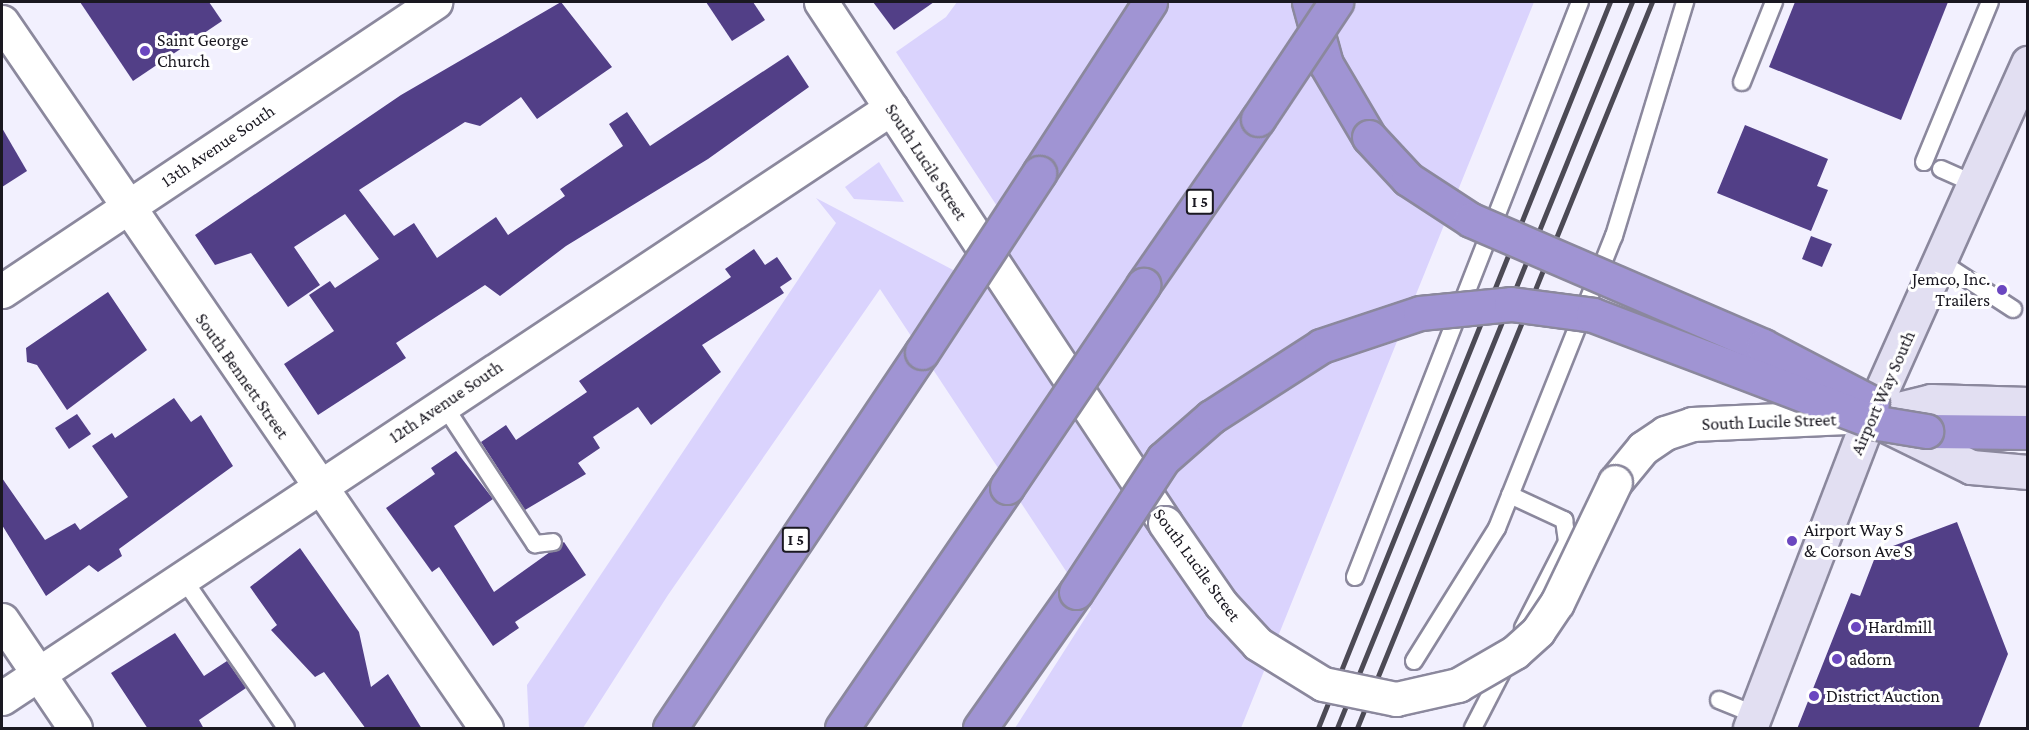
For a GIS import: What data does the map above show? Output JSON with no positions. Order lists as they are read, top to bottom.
{
  "streets": {
    "highway": ["I 5"],
    "main road": ["Airport Way South"],
    "street": [
      "13th Avenue South",
      "South Lucile Street",
      "South Bennett Street",
      "12th Avenue South"
    ]
  },
  "crossings": [
    ["13th Avenue South", "South Bennett Street"],
    ["South Lucile Street", "Airport Way South"],
    ["South Lucile Street", "12th Avenue South"],
    ["South Bennett Street", "12th Avenue South"]
  ],
  "places": [
    "Saint George Church",
    "Jemco, Inc. Trailers",
    "Airport Way S & Corson Ave S",
    "Hardmill",
    "adorn",
    "District Auction"
  ]
}
